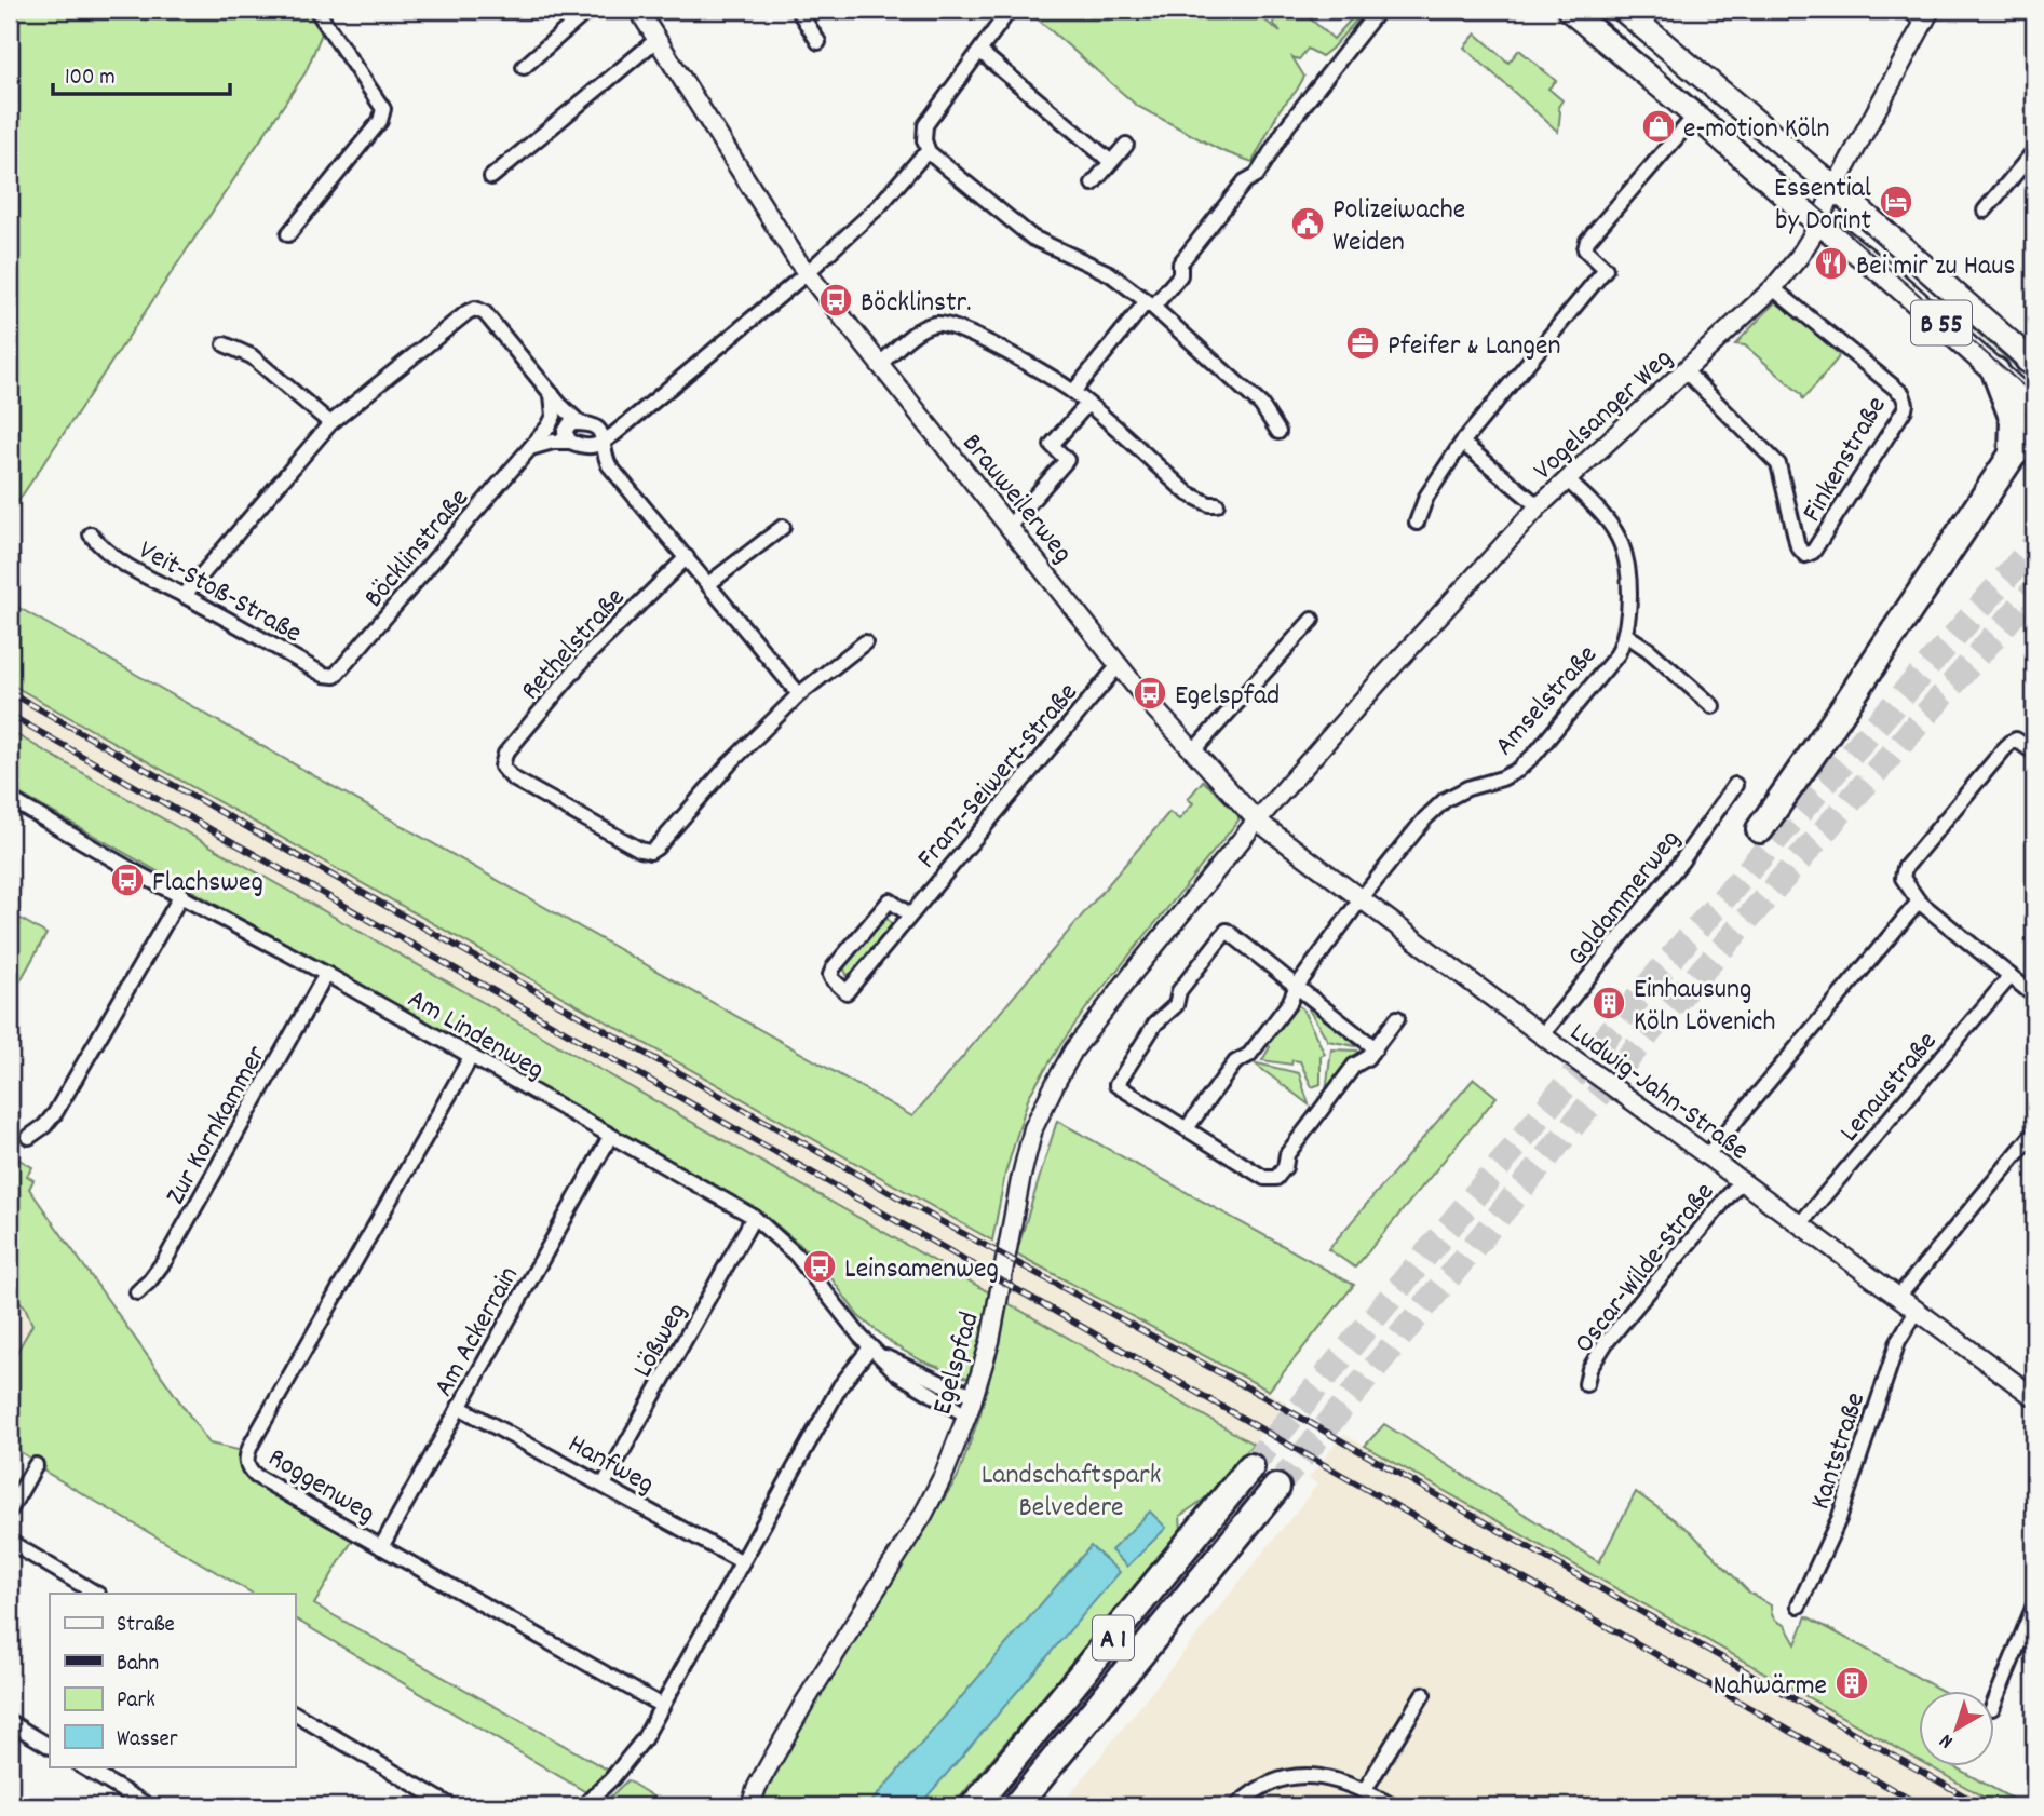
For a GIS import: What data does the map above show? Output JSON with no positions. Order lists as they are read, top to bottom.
{
  "streets": {
    "highway": ["A 1"],
    "main road": ["B 55"],
    "street": [
      "Vogelsanger Weg",
      "Finkenstraße",
      "Brauweilerweg",
      "Böcklinstraße",
      "Veit-Stoß-Straße",
      "Rethelstraße",
      "Amselstraße",
      "Franz-Seiwert-Straße",
      "Goldammerweg",
      "Am Lindenweg",
      "Lenaustraße",
      "Ludwig-Jahn-Straße",
      "Zur Kornkammer",
      "Oscar-Wilde-Straße",
      "Am Ackerrain",
      "Lößweg",
      "Egelspfad",
      "Kantstraße",
      "Hanfweg",
      "Roggenweg"
    ]
  },
  "crossings": [
    ["B 55", "Vogelsanger Weg"],
    ["Vogelsanger Weg", "Finkenstraße"],
    ["Vogelsanger Weg", "Brauweilerweg"],
    ["Vogelsanger Weg", "Amselstraße"],
    ["Vogelsanger Weg", "Ludwig-Jahn-Straße"],
    ["Vogelsanger Weg", "Egelspfad"],
    ["Brauweilerweg", "Franz-Seiwert-Straße"],
    ["Brauweilerweg", "Ludwig-Jahn-Straße"],
    ["Brauweilerweg", "Egelspfad"],
    ["Böcklinstraße", "Veit-Stoß-Straße"],
    ["Amselstraße", "Ludwig-Jahn-Straße"],
    ["Goldammerweg", "Ludwig-Jahn-Straße"],
    ["Am Lindenweg", "Zur Kornkammer"],
    ["Am Lindenweg", "Am Ackerrain"],
    ["Am Lindenweg", "Lößweg"],
    ["Am Lindenweg", "Egelspfad"],
    ["Am Lindenweg", "Roggenweg"],
    ["Lenaustraße", "Ludwig-Jahn-Straße"],
    ["Ludwig-Jahn-Straße", "Oscar-Wilde-Straße"],
    ["Ludwig-Jahn-Straße", "Egelspfad"],
    ["Ludwig-Jahn-Straße", "Kantstraße"],
    ["Am Ackerrain", "Hanfweg"],
    ["Am Ackerrain", "Roggenweg"],
    ["Lößweg", "Hanfweg"]
  ],
  "parks": ["Landschaftspark Belvedere"],
  "places": {
    "shop": ["e-motion Köln"],
    "hotel": ["Essential by Dorint"],
    "public building": ["Polizeiwache Weiden"],
    "restaurant": ["Bei mir zu Haus"],
    "bus stop": [
      "Böcklinstr.",
      "Egelspfad",
      "Flachsweg",
      "Leinsamenweg"
    ],
    "office": ["Pfeifer & Langen"],
    "building": ["Einhausung Köln Lövenich", "Nahwärme"]
  },
  "legend": [
    "Straße",
    "Bahn",
    "Park",
    "Wasser"
  ],
  "scale_bar": "100 m",
  "north": "bottom left"
}
